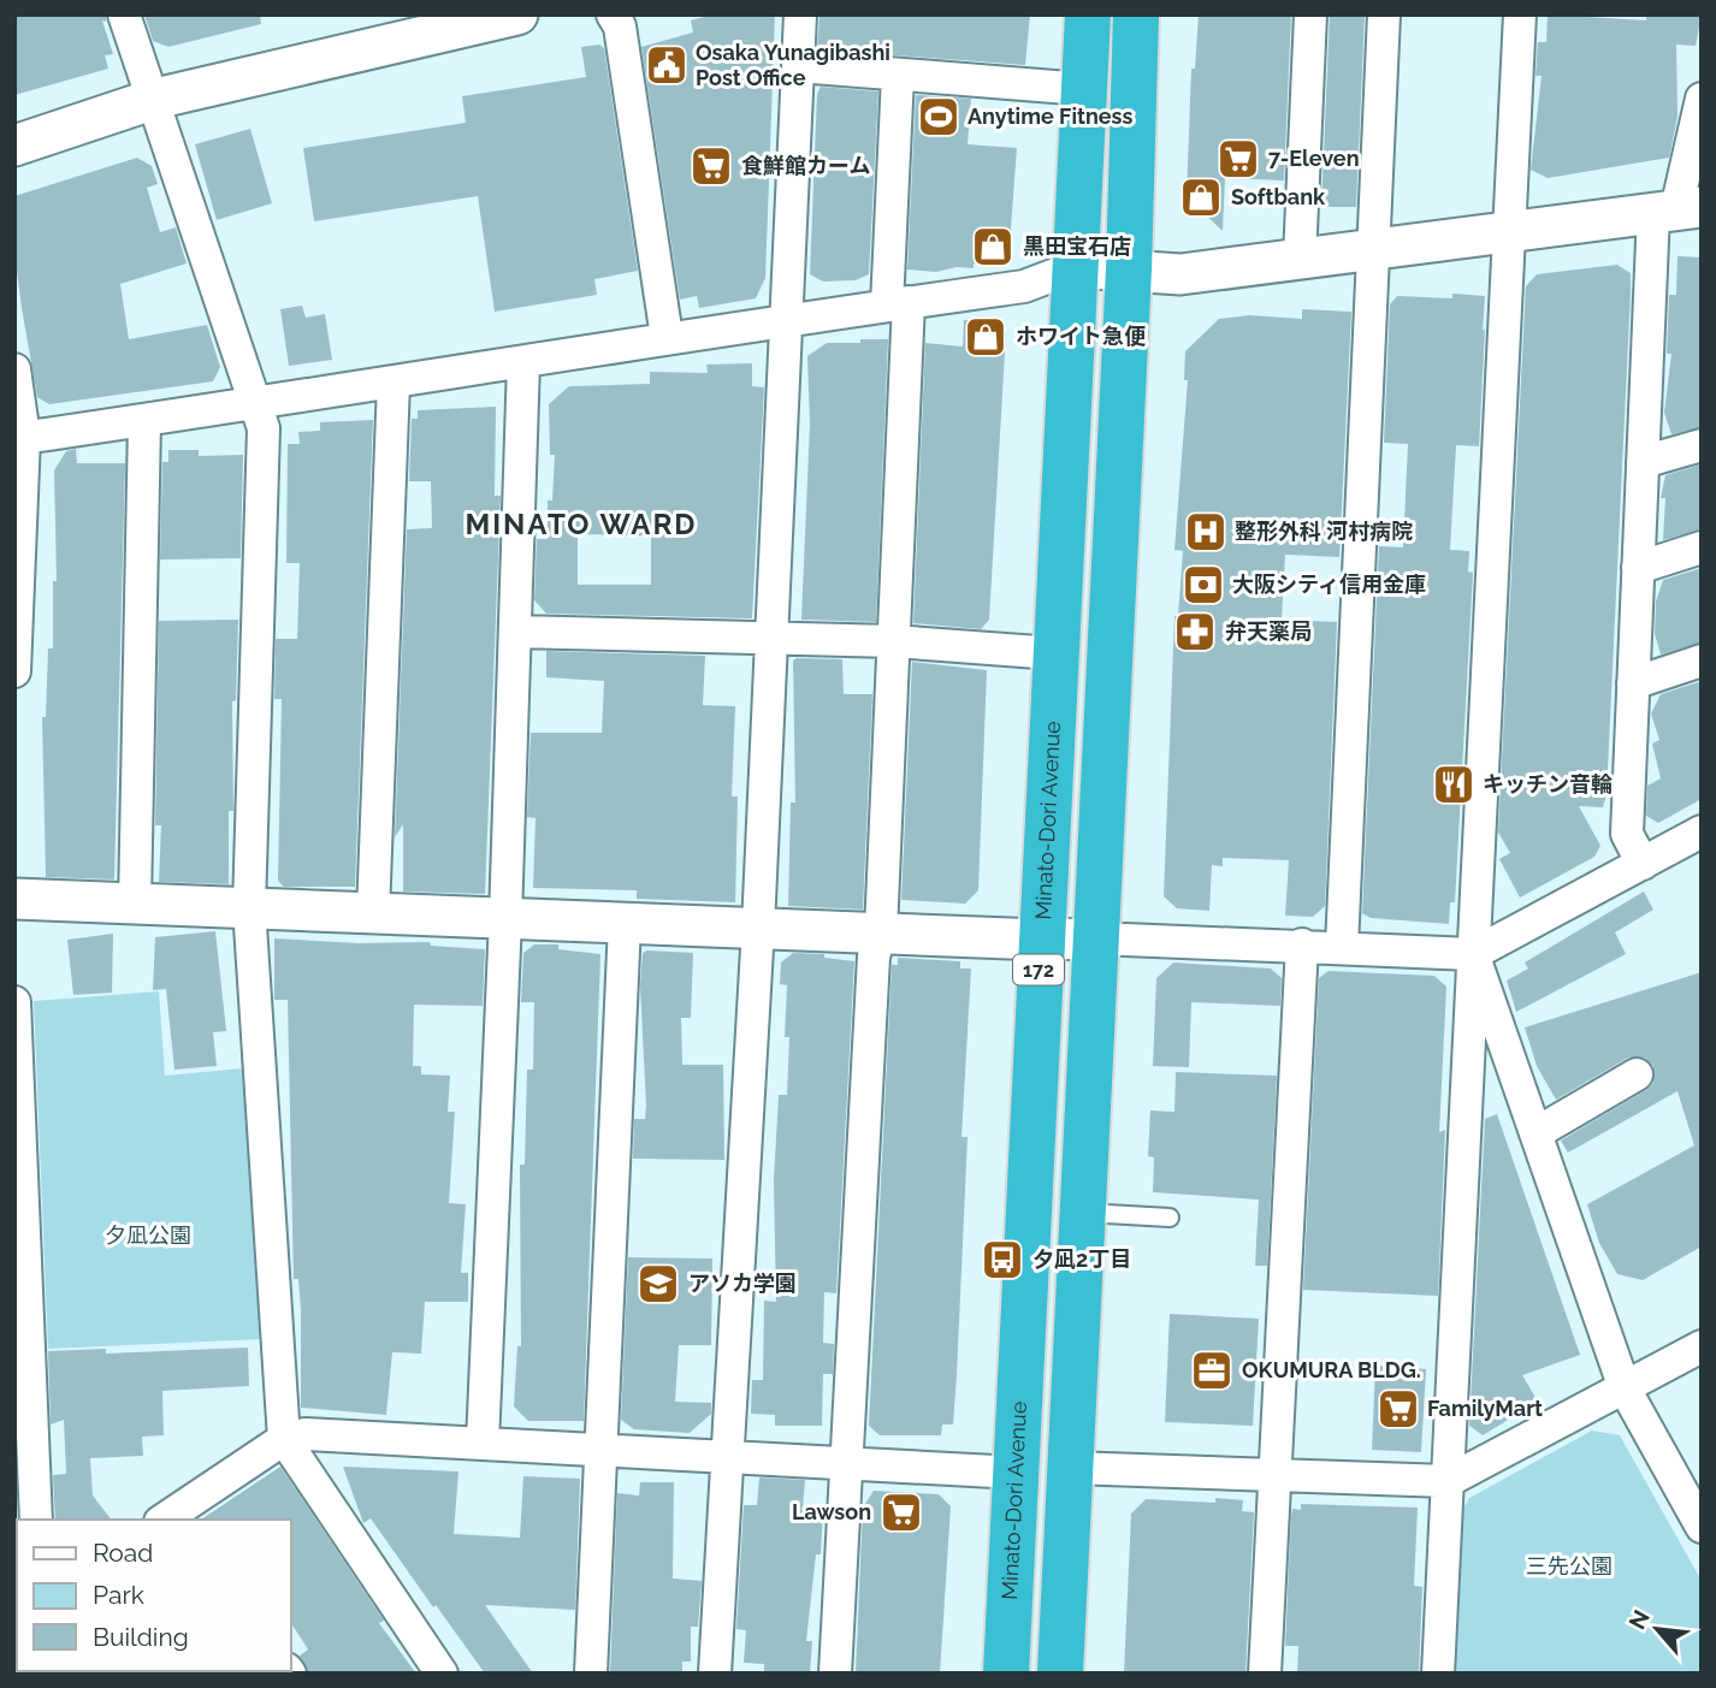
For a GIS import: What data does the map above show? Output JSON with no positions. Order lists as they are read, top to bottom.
{
  "streets": {
    "highway": ["Minato-Dori Avenue", "172"]
  },
  "districts": ["MINATO WARD"],
  "parks": ["夕凪公園", "三先公園"],
  "places": {
    "public building": ["Osaka Yunagibashi Post Office"],
    "sports": ["Anytime Fitness"],
    "supermarket": [
      "7-Eleven",
      "食鮮館カーム",
      "FamilyMart",
      "Lawson"
    ],
    "shop": ["Softbank", "黒田宝石店", "ホワイト急便"],
    "hospital": ["整形外科 河村病院"],
    "bank": ["大阪シティ信用金庫"],
    "pharmacy": ["弁天薬局"],
    "restaurant": ["キッチン音輪"],
    "bus stop": ["夕凪2丁目"],
    "school or university": ["アソカ学園"],
    "office": ["OKUMURA BLDG."]
  },
  "legend": ["Road", "Park", "Building"],
  "north": "top left"
}
